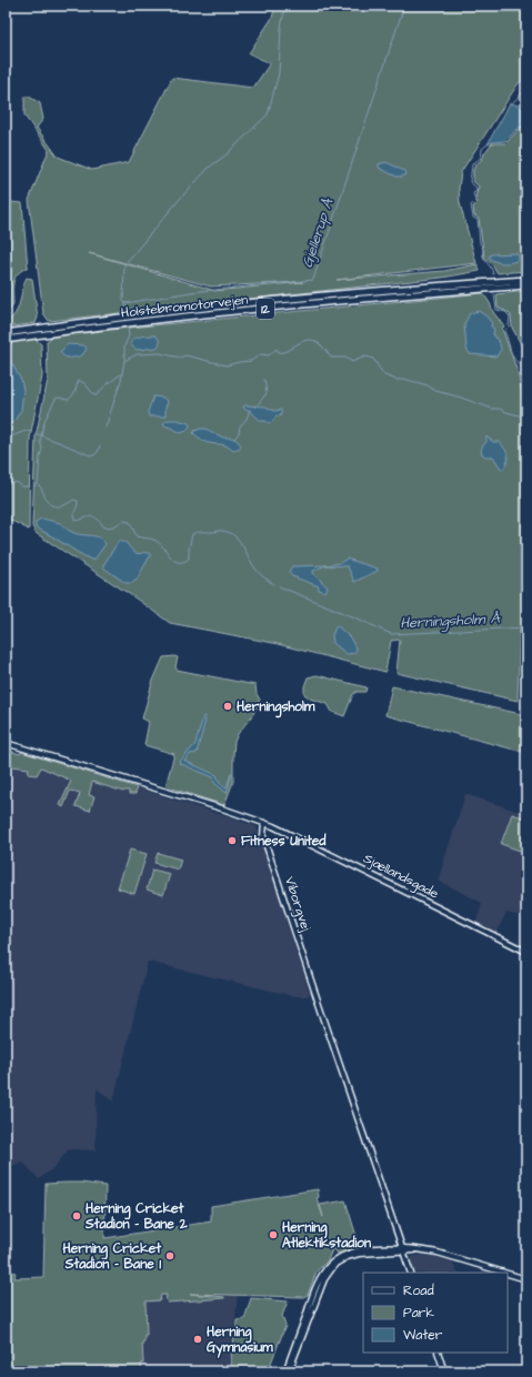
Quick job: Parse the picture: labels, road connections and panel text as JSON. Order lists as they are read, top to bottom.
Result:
{
  "streets": {
    "highway": ["Holstebromotorvejen", "12"],
    "street": ["Sjællandsgade", "Viborgvej"]
  },
  "crossings": [
    ["Sjællandsgade", "Viborgvej"]
  ],
  "water": ["Gjellerup Å", "Herningsholm Å"],
  "places": [
    "Herningsholm",
    "Fitness United",
    "Herning Cricket Stadion - Bane 2",
    "Herning Atlektikstadion",
    "Herning Cricket Stadion - Bane 1",
    "Herning Gymnasium"
  ],
  "legend": ["Road", "Park", "Water"]
}
